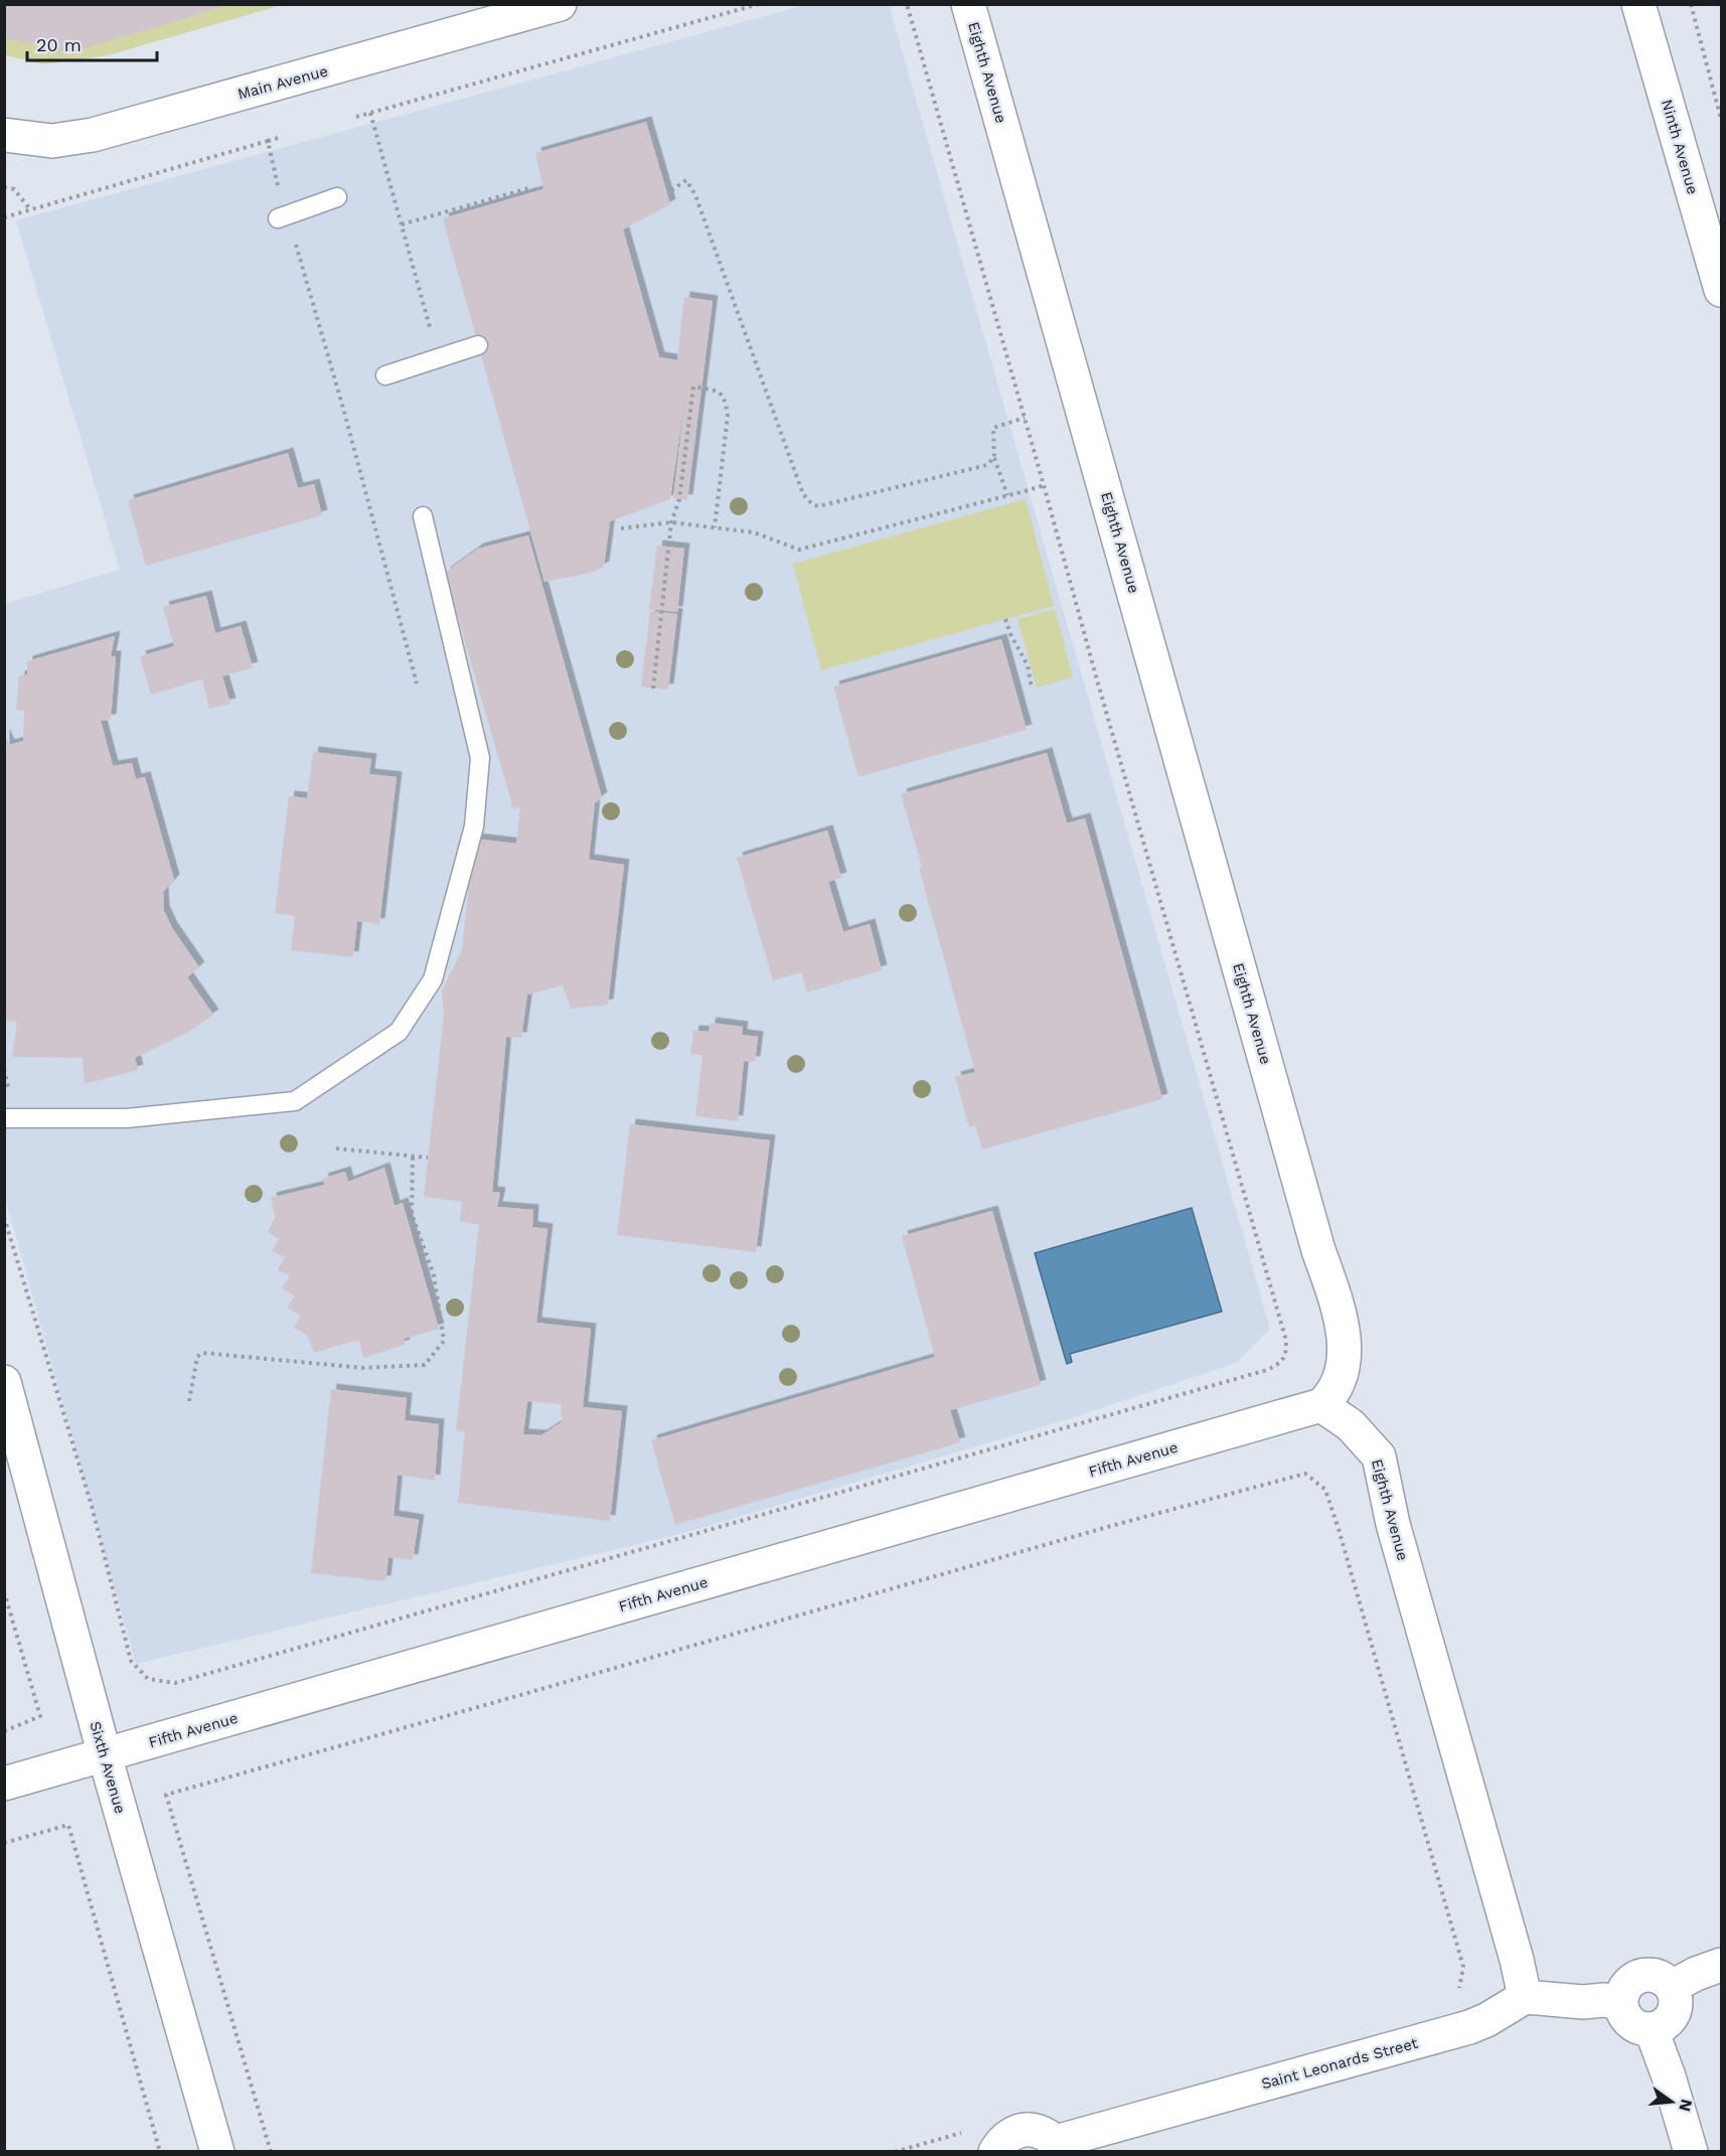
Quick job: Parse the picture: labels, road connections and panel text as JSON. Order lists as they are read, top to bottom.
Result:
{
  "streets": {
    "street": [
      "Eighth Avenue",
      "Main Avenue",
      "Ninth Avenue",
      "Fifth Avenue",
      "Sixth Avenue",
      "Saint Leonards Street"
    ]
  },
  "crossings": [
    ["Eighth Avenue", "Fifth Avenue"],
    ["Eighth Avenue", "Saint Leonards Street"],
    ["Fifth Avenue", "Sixth Avenue"]
  ],
  "scale_bar": "20 m",
  "north": "right"
}
